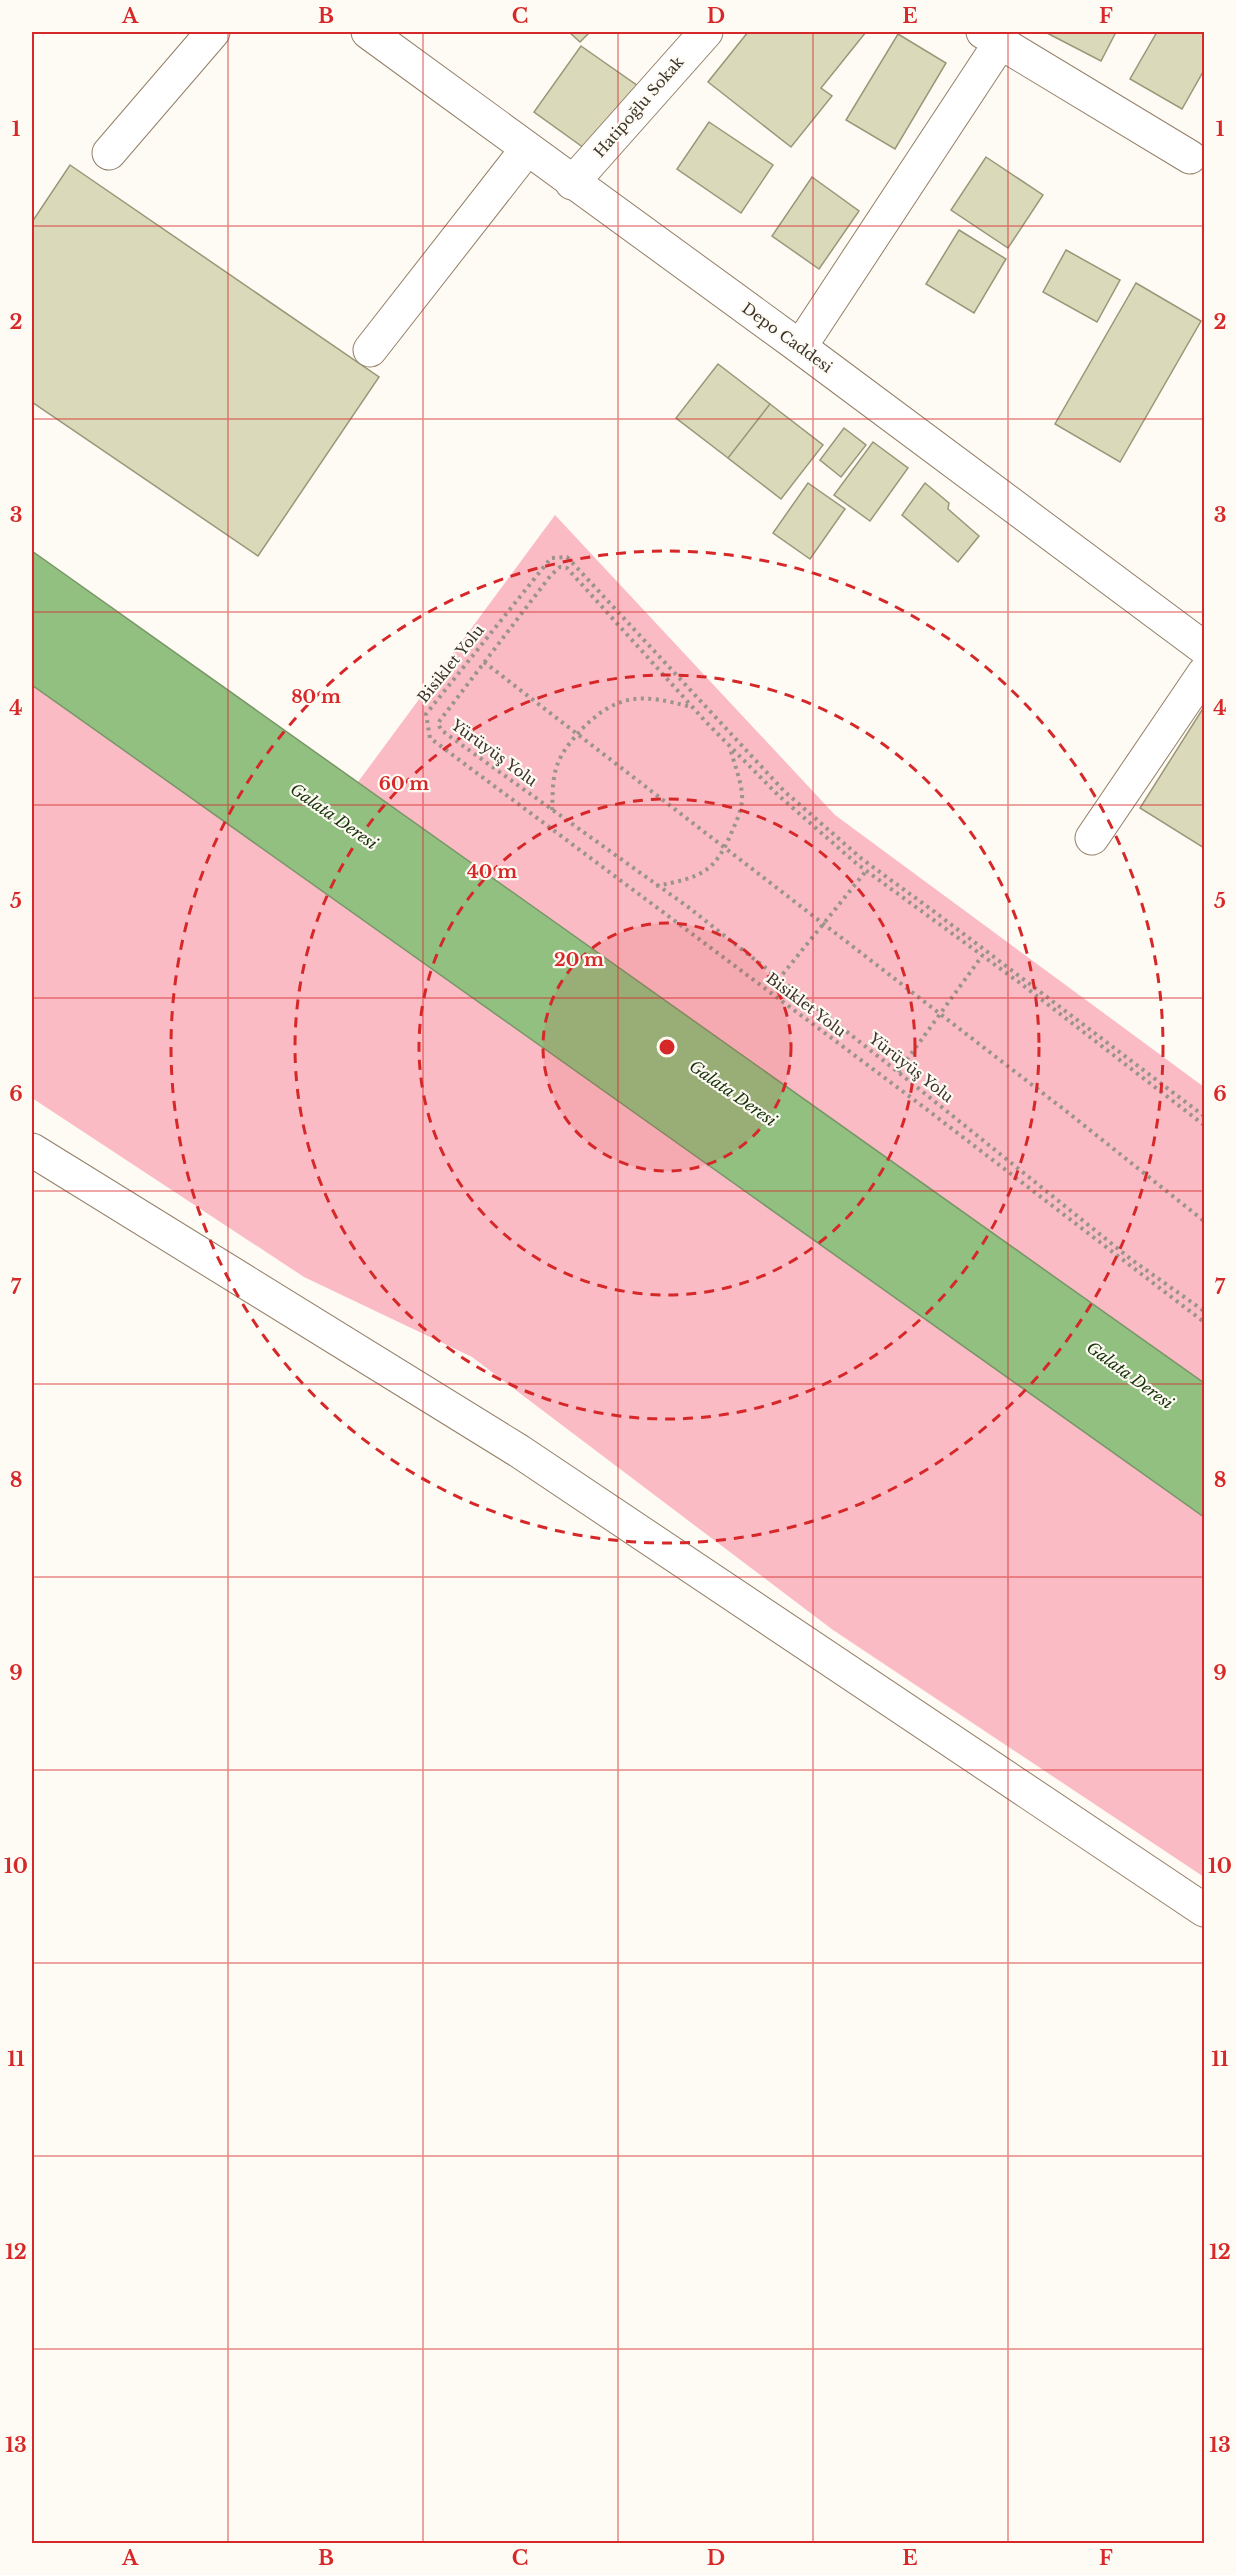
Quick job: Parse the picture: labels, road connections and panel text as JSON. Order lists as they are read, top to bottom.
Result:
{
  "streets": {
    "street": ["Hatipoğlu Sokak", "Depo Caddesi"],
    "path": ["Bisiklet Yolu", "Yürüyüş Yolu"]
  },
  "crossings": [
    ["Hatipoğlu Sokak", "Depo Caddesi"]
  ],
  "water": ["Galata Deresi"],
  "grid": {
    "columns": [
      "A",
      "B",
      "C",
      "D",
      "E",
      "F"
    ],
    "rows": [
      "1",
      "2",
      "3",
      "4",
      "5",
      "6",
      "7",
      "8",
      "9",
      "10",
      "11",
      "12",
      "13"
    ]
  },
  "rings": [
    "80 m",
    "60 m",
    "40 m",
    "20 m"
  ]
}
